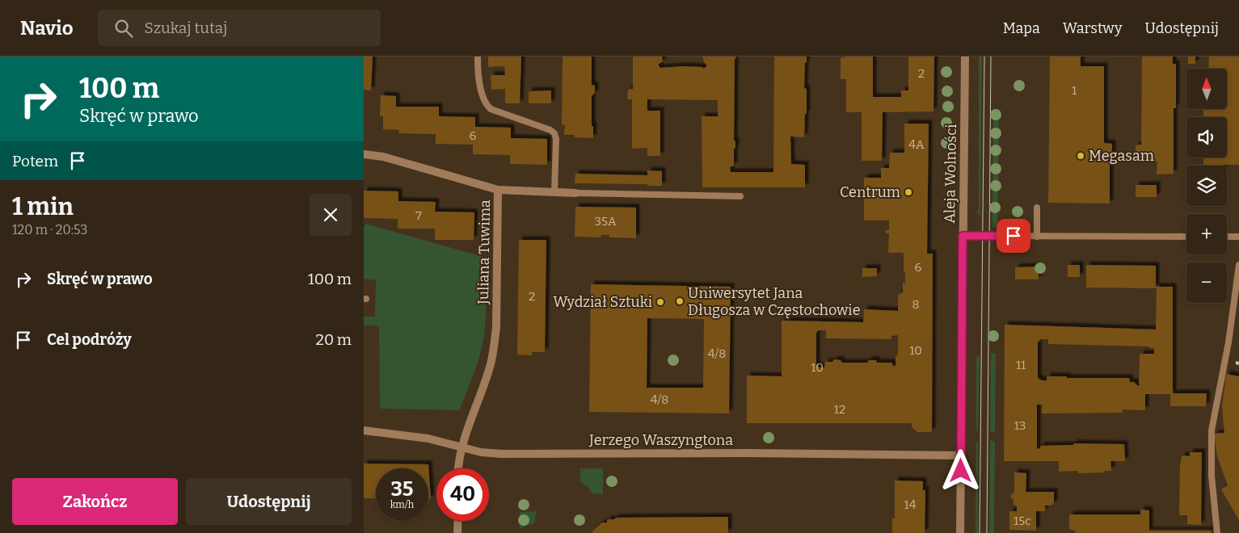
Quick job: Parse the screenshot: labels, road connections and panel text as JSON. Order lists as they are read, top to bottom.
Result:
{
  "streets": {
    "street": ["Aleja Wolności", "Juliana Tuwima", "Jerzego Waszyngtona"]
  },
  "crossings": [
    ["Aleja Wolności", "Jerzego Waszyngtona"],
    ["Juliana Tuwima", "Jerzego Waszyngtona"]
  ],
  "places": [
    "Megasam",
    "Centrum",
    "Uniwersytet Jana Długosza w Częstochowie",
    "Wydział Sztuki"
  ],
  "house_numbers": [
    "2",
    "1",
    "6",
    "4A",
    "7",
    "35A",
    "6",
    "2",
    "8",
    "10",
    "4/8",
    "11",
    "10",
    "4/8",
    "12",
    "13",
    "14",
    "15c"
  ],
  "north": "top",
  "page": {
    "header": "Navio",
    "search": "Szukaj tutaj",
    "nav": ["Mapa", "Warstwy", "Udostępnij"],
    "turn": ["100 m", "Skręć w prawo"],
    "map_buttons": ["+", "−"],
    "then": "Potem",
    "heading": ["1 min", "120 m · 20:53"],
    "list": [
      {
        "name": "Skręć w prawo",
        "value": "100 m"
      },
      {
        "name": "Cel podróży",
        "value": "20 m"
      }
    ],
    "speed": "35 km/h",
    "limit": "40",
    "buttons": ["Zakończ", "Udostępnij"]
  }
}
